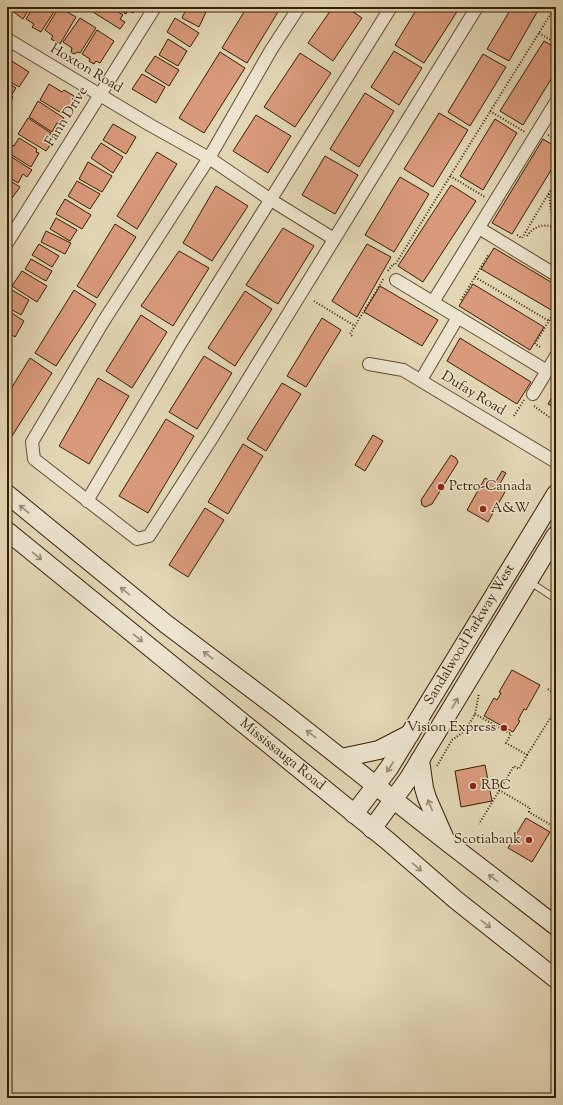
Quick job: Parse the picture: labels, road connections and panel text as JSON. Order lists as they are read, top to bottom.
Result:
{
  "streets": {
    "main road": ["Sandalwood Parkway West", "Mississauga Road"],
    "street": ["Hoxton Road", "Fann Drive", "Dufay Road"]
  },
  "crossings": [
    ["Hoxton Road", "Fann Drive"],
    ["Sandalwood Parkway West", "Mississauga Road"]
  ],
  "places": [
    "Petro-Canada",
    "A&W",
    "Vision Express",
    "RBC",
    "Scotiabank"
  ]
}
